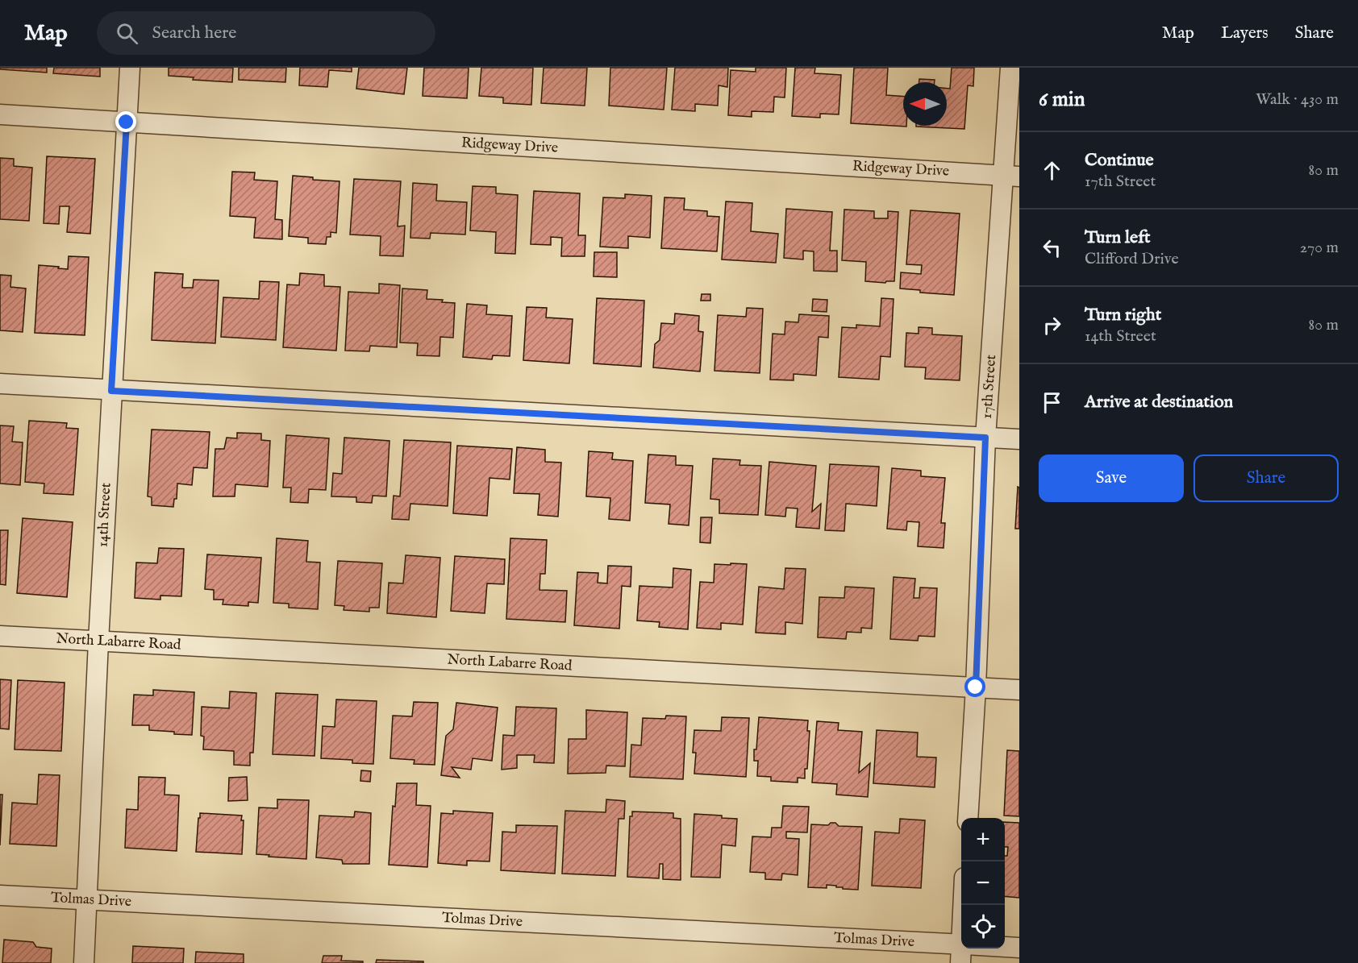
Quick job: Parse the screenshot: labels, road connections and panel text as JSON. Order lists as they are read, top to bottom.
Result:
{
  "streets": {
    "street": [
      "Ridgeway Drive",
      "17th Street",
      "14th Street",
      "North Labarre Road",
      "Tolmas Drive"
    ]
  },
  "crossings": [
    ["Ridgeway Drive", "17th Street"],
    ["Ridgeway Drive", "14th Street"],
    ["17th Street", "North Labarre Road"],
    ["14th Street", "North Labarre Road"],
    ["14th Street", "Tolmas Drive"]
  ],
  "north": "left",
  "page": {
    "header": "Map",
    "search": "Search here",
    "nav": ["Map", "Layers", "Share"],
    "heading": ["6 min", "Walk · 430 m"],
    "list": [
      ["Continue", "17th Street", "80 m"],
      ["Turn left", "Clifford Drive", "270 m"],
      ["Turn right", "14th Street", "80 m"],
      "Arrive at destination"
    ],
    "buttons": ["Save", "Share"],
    "map_buttons": ["+", "−"]
  }
}
